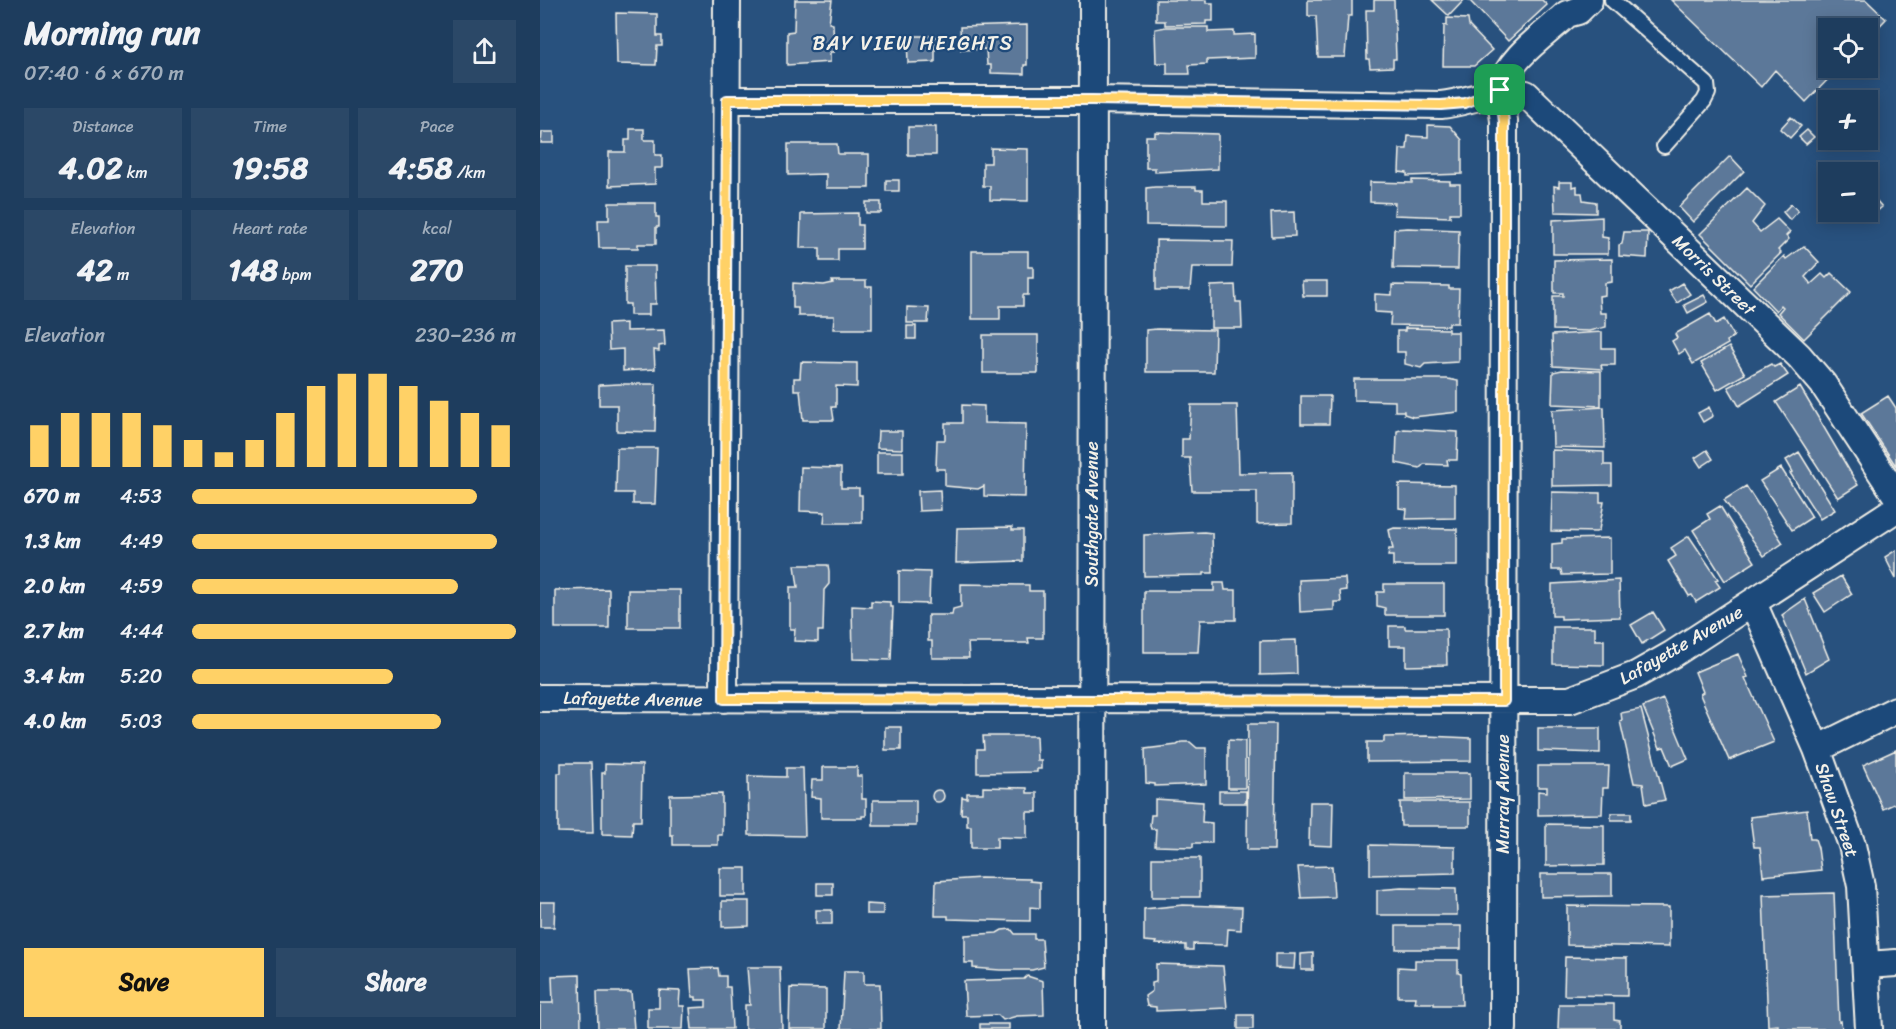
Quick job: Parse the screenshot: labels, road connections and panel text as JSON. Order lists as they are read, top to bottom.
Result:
{
  "streets": {
    "street": [
      "Morris Street",
      "Southgate Avenue",
      "Lafayette Avenue",
      "Murray Avenue",
      "Shaw Street"
    ]
  },
  "crossings": [
    ["Morris Street", "Murray Avenue"],
    ["Southgate Avenue", "Lafayette Avenue"],
    ["Lafayette Avenue", "Murray Avenue"],
    ["Lafayette Avenue", "Shaw Street"]
  ],
  "districts": ["BAY VIEW HEIGHTS"],
  "page": {
    "heading": ["Morning run", "07:40 · 6 × 670 m"],
    "map_buttons": ["+", "−"],
    "stats": [
      ["Distance", "4.02 km"],
      ["Time", "19:58"],
      ["Pace", "4:58 /km"],
      ["Elevation", "42 m"],
      ["Heart rate", "148 bpm"],
      ["kcal", "270"]
    ],
    "chart": ["Elevation", "230–236 m"],
    "list": [
      {
        "name": "670 m",
        "note": "4:53"
      },
      {
        "name": "1.3 km",
        "note": "4:49"
      },
      {
        "name": "2.0 km",
        "note": "4:59"
      },
      {
        "name": "2.7 km",
        "note": "4:44"
      },
      {
        "name": "3.4 km",
        "note": "5:20"
      },
      {
        "name": "4.0 km",
        "note": "5:03"
      }
    ],
    "buttons": ["Save", "Share"]
  }
}
